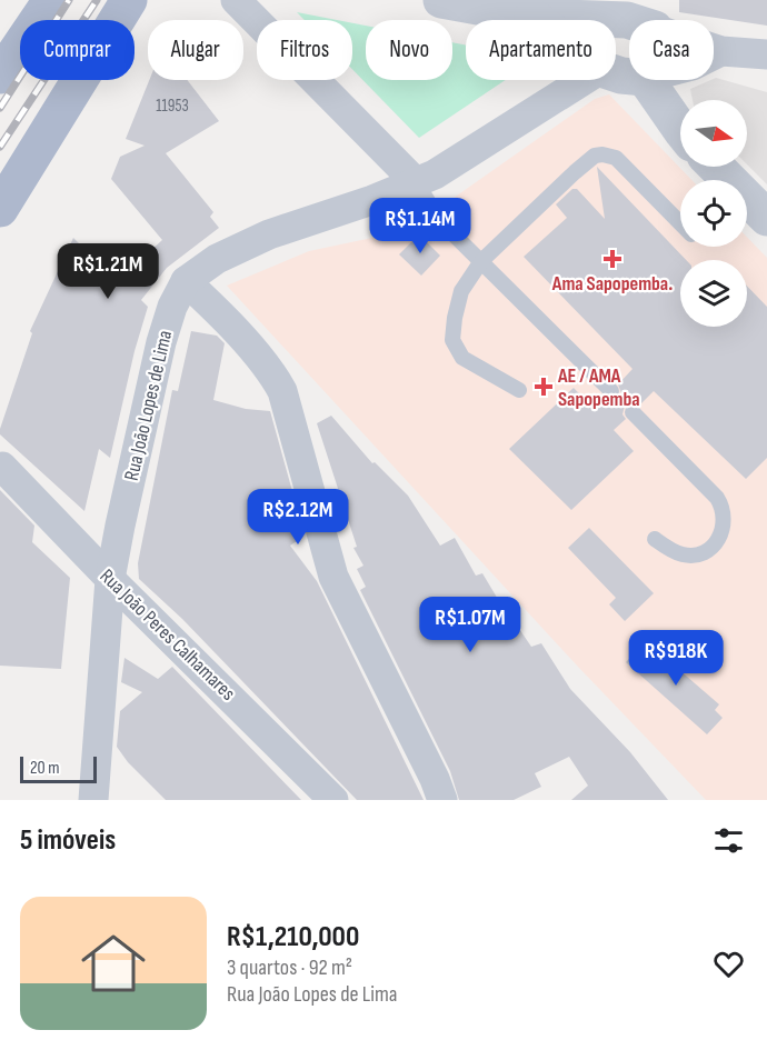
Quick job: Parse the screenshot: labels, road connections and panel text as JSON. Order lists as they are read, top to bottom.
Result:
{
  "streets": {
    "street": ["Rua João Lopes de Lima", "Rua João Peres Calhamares"]
  },
  "crossings": [
    ["Rua João Lopes de Lima", "Rua João Peres Calhamares"]
  ],
  "places": {
    "health": ["Ama Sapopemba.", "AE / AMA Sapopemba"]
  },
  "house_numbers": ["11953"],
  "scale_bar": "20 m",
  "north": "right",
  "page": {
    "chip": [
      "Comprar",
      "Alugar",
      "Filtros",
      "Novo",
      "Apartamento",
      "Casa"
    ],
    "price": [
      "R$1.14M",
      "R$1.21M",
      "R$2.12M",
      "R$1.07M",
      "R$918K"
    ],
    "scale": "20 m",
    "heading": "5 imóveis",
    "list": [
      {
        "name": "R$1,210,000",
        "note": "3 quartos · 92 m² · Rua João Lopes de Lima"
      }
    ]
  }
}
